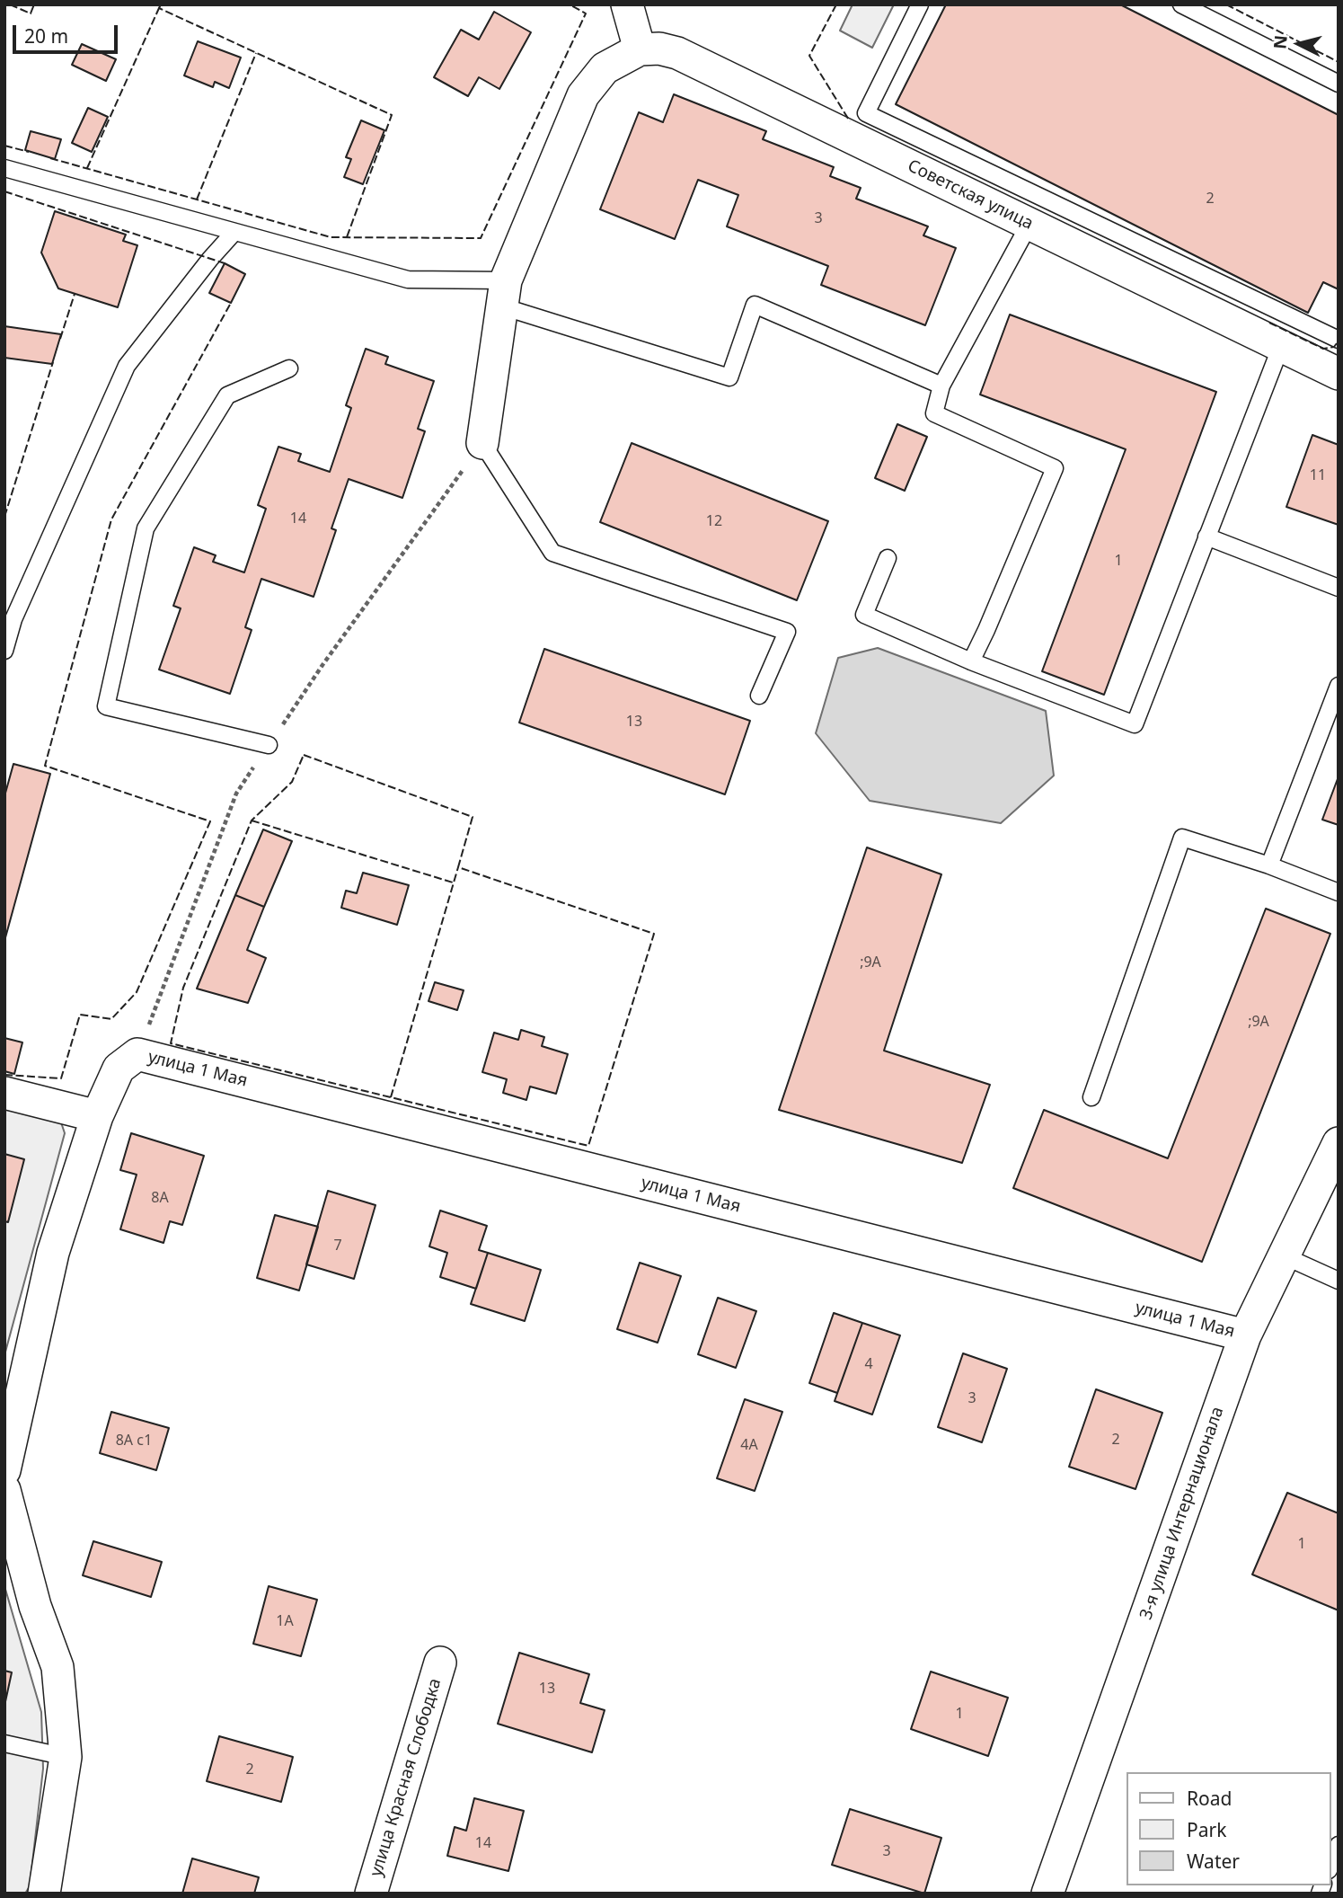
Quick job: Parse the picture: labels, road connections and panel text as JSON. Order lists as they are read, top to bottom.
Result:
{
  "streets": {
    "street": [
      "Советская улица",
      "улица 1 Мая",
      "3-я улица Интернационала",
      "улица Красная Слободка"
    ]
  },
  "crossings": [
    ["улица 1 Мая", "3-я улица Интернационала"]
  ],
  "house_numbers": [
    "2",
    "3",
    "11",
    "14",
    "12",
    "1",
    "13",
    ";9А",
    ";9А",
    "8А",
    "7",
    "4",
    "3",
    "2",
    "8А с1",
    "4А",
    "1",
    "1А",
    "13",
    "1",
    "2",
    "14",
    "3"
  ],
  "legend": ["Road", "Park", "Water"],
  "scale_bar": "20 m",
  "north": "left"
}
